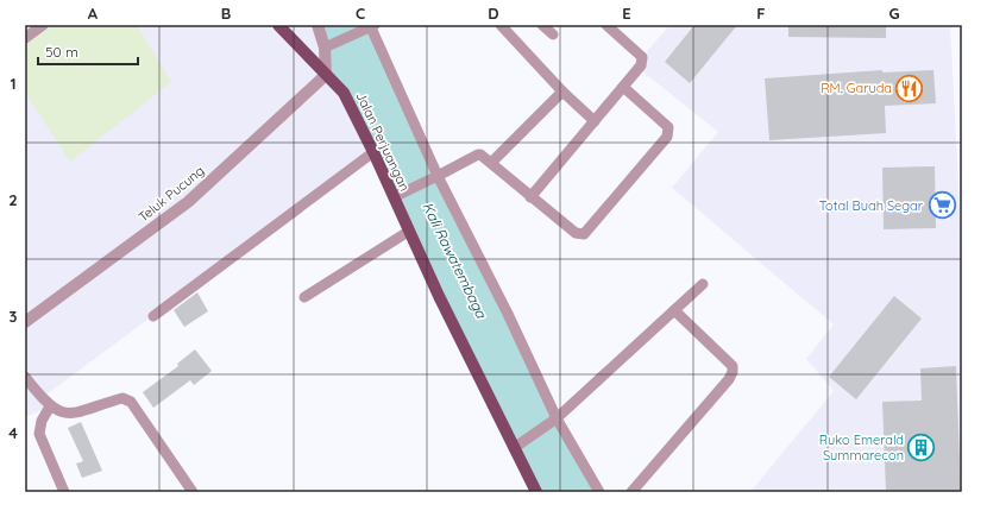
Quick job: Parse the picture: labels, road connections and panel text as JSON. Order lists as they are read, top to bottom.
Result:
{
  "streets": {
    "main road": ["Jalan Perjuangan"],
    "street": ["Teluk Pucung"]
  },
  "crossings": [
    ["Jalan Perjuangan", "Teluk Pucung"]
  ],
  "water": ["Kali Rawatembaga"],
  "places": {
    "restaurant": ["RM. Garuda"],
    "supermarket": ["Total Buah Segar"],
    "building": ["Ruko Emerald Summarecon"]
  },
  "scale_bar": "50 m",
  "grid": {
    "columns": [
      "A",
      "B",
      "C",
      "D",
      "E",
      "F",
      "G"
    ],
    "rows": [
      "1",
      "2",
      "3",
      "4"
    ]
  }
}
